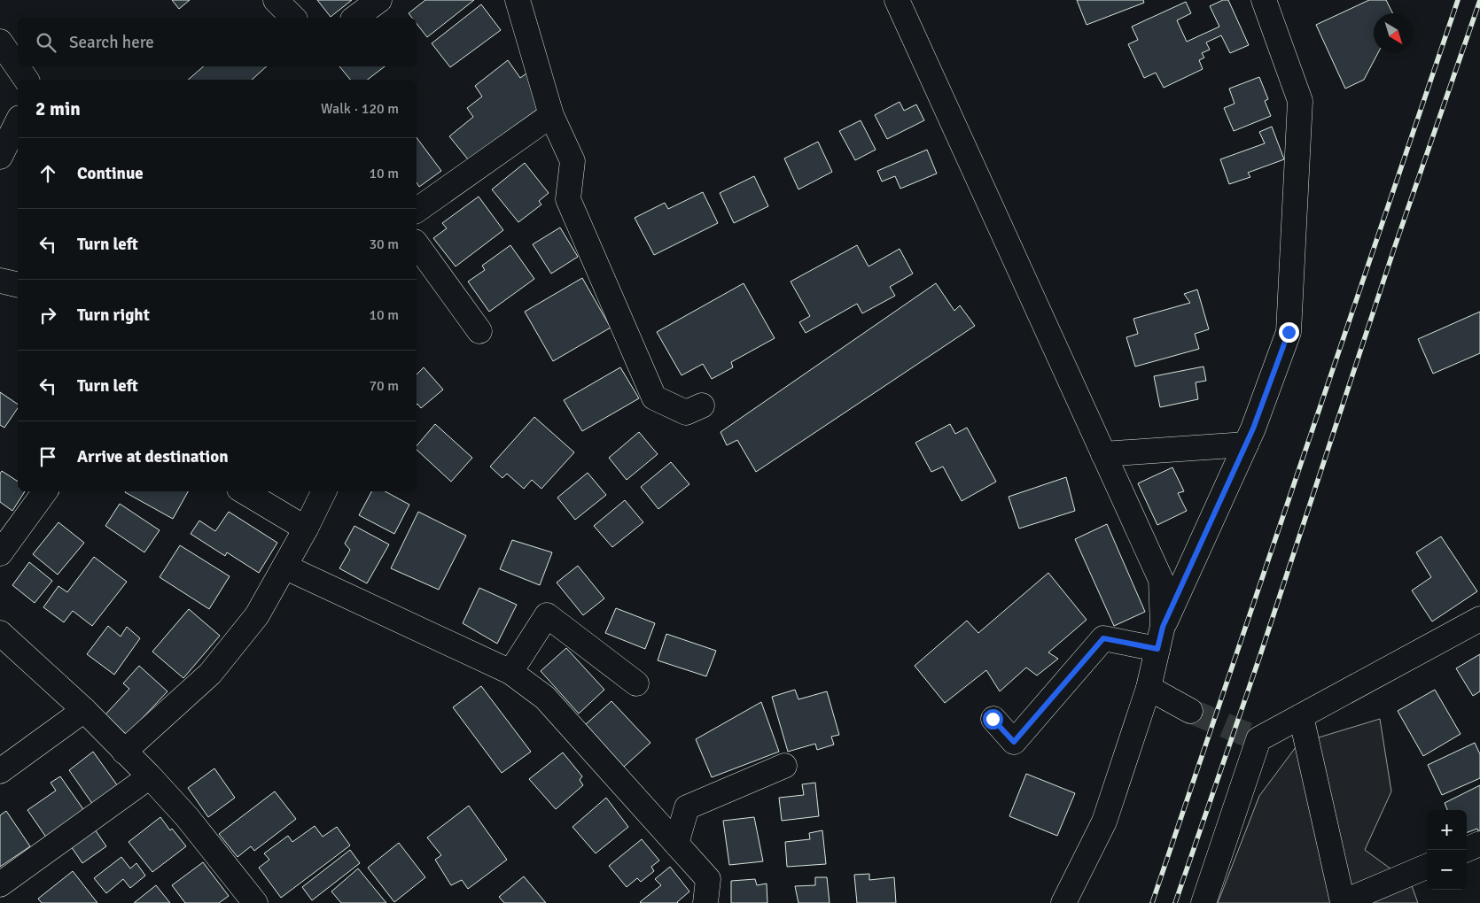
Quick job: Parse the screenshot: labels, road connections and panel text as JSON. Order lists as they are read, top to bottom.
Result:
{
  "north": "bottom right",
  "page": {
    "search": "Search here",
    "heading": ["2 min", "Walk · 120 m"],
    "list": [
      ["Continue", "10 m"],
      ["Turn left", "30 m"],
      ["Turn right", "10 m"],
      ["Turn left", "70 m"],
      "Arrive at destination"
    ],
    "map_buttons": ["+", "−"]
  }
}
